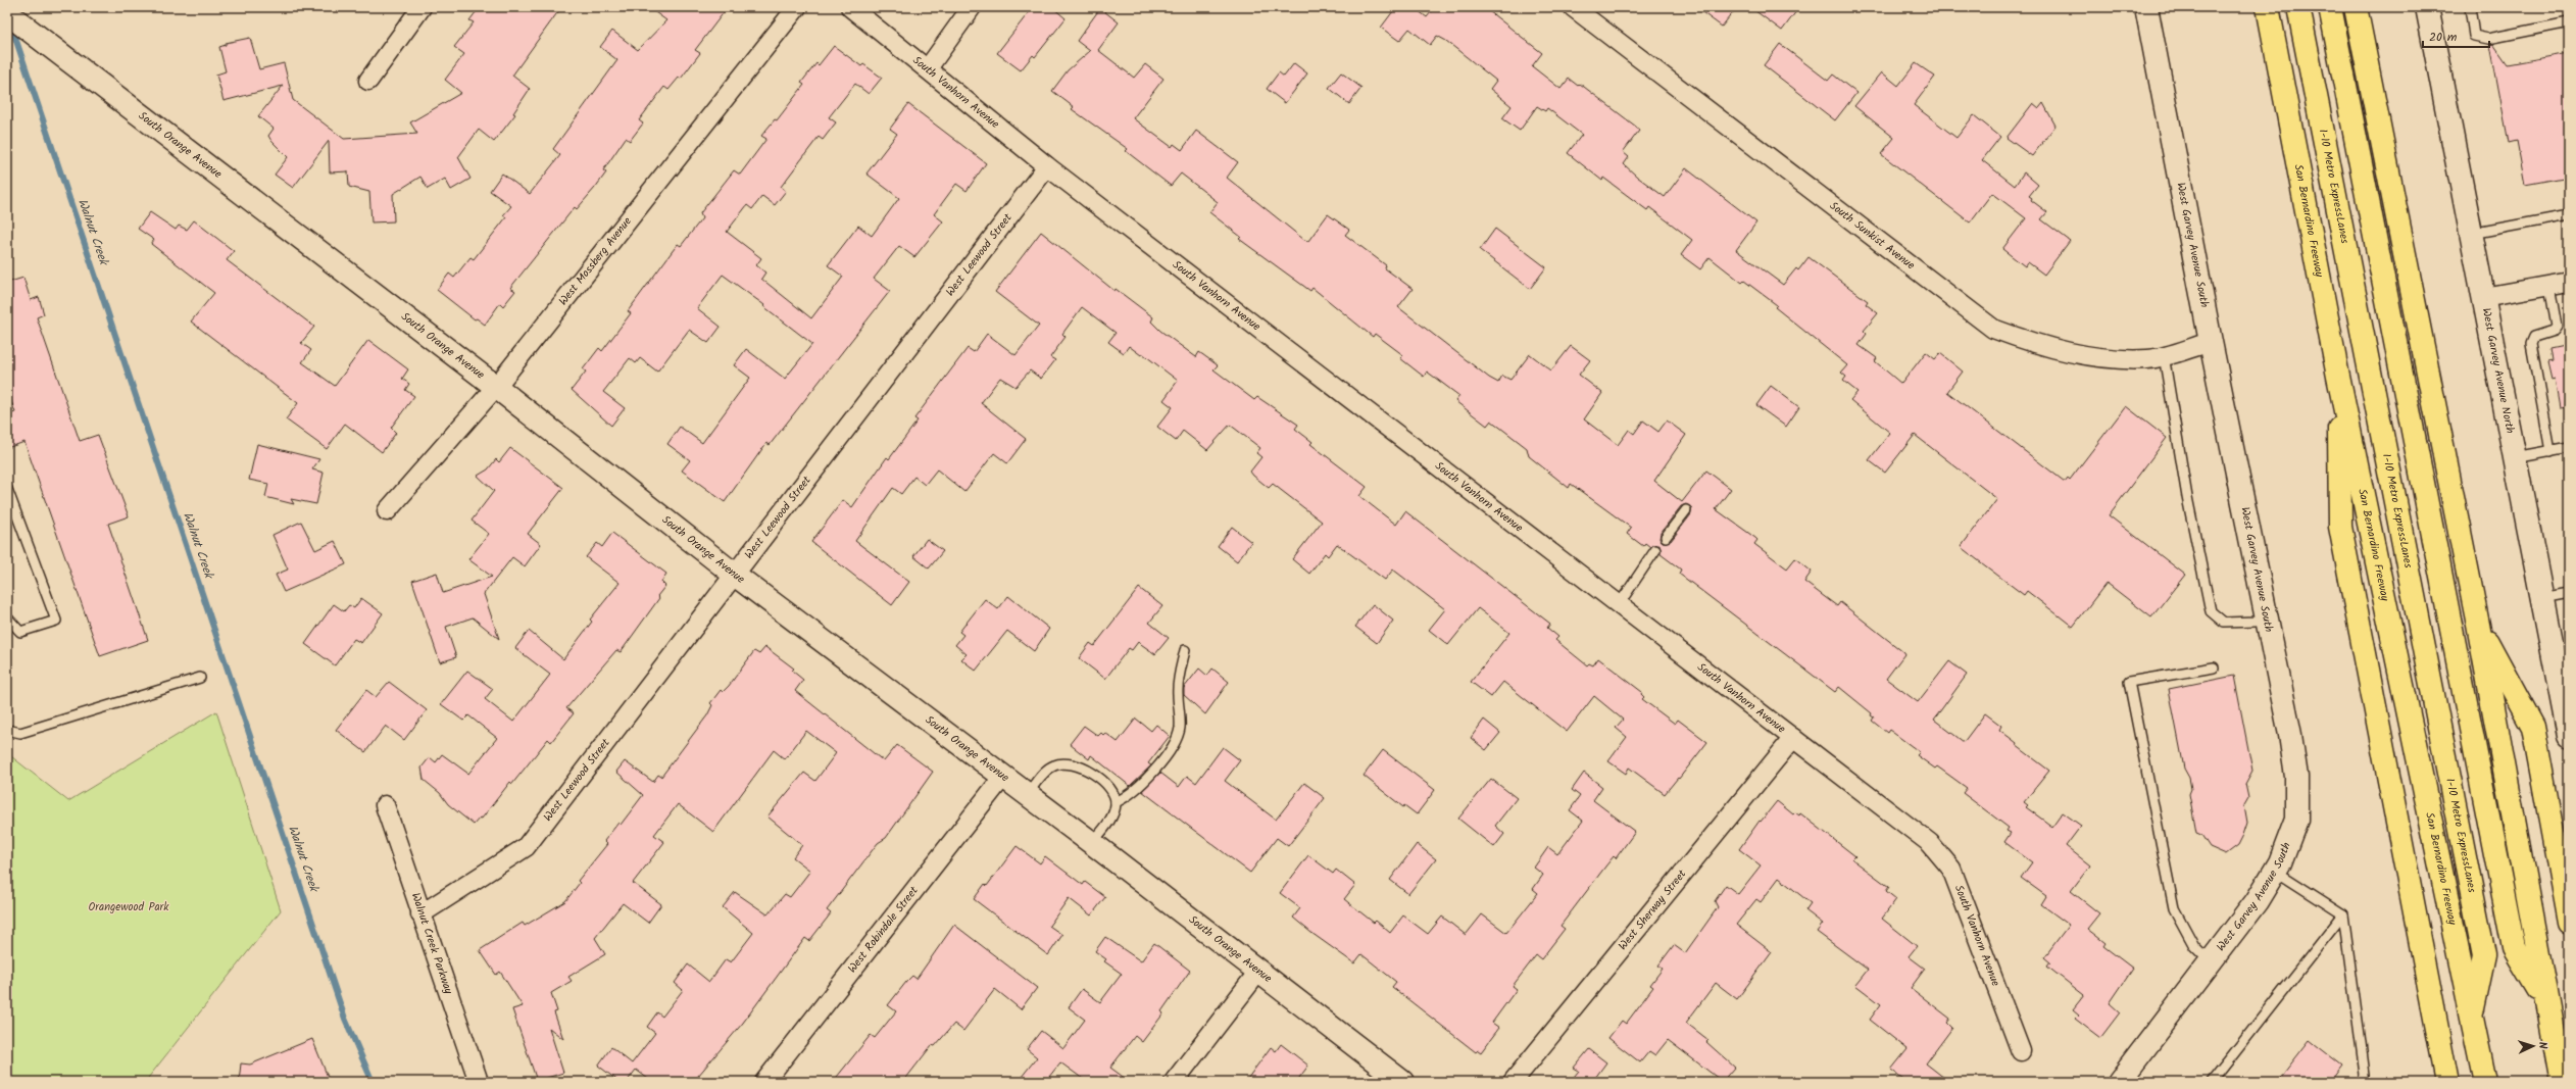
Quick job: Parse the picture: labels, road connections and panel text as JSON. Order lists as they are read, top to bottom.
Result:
{
  "streets": {
    "highway": ["I-10 Metro ExpressLanes", "San Bernardino Freeway"],
    "street": [
      "South Vanhorn Avenue",
      "South Orange Avenue",
      "South Sunkist Avenue",
      "West Garvey Avenue South",
      "West Leewood Street",
      "West Mossberg Avenue",
      "West Garvey Avenue North",
      "West Sherway Street",
      "West Robindale Street",
      "Walnut Creek Parkway"
    ]
  },
  "crossings": [
    ["South Vanhorn Avenue", "West Leewood Street"],
    ["South Vanhorn Avenue", "West Sherway Street"],
    ["South Orange Avenue", "West Leewood Street"],
    ["South Orange Avenue", "West Mossberg Avenue"],
    ["South Orange Avenue", "West Robindale Street"],
    ["I-10 Metro ExpressLanes", "San Bernardino Freeway"],
    ["South Sunkist Avenue", "West Garvey Avenue South"],
    ["West Leewood Street", "Walnut Creek Parkway"]
  ],
  "water": ["Walnut Creek"],
  "parks": ["Orangewood Park"],
  "scale_bar": "20 m",
  "north": "right"
}
